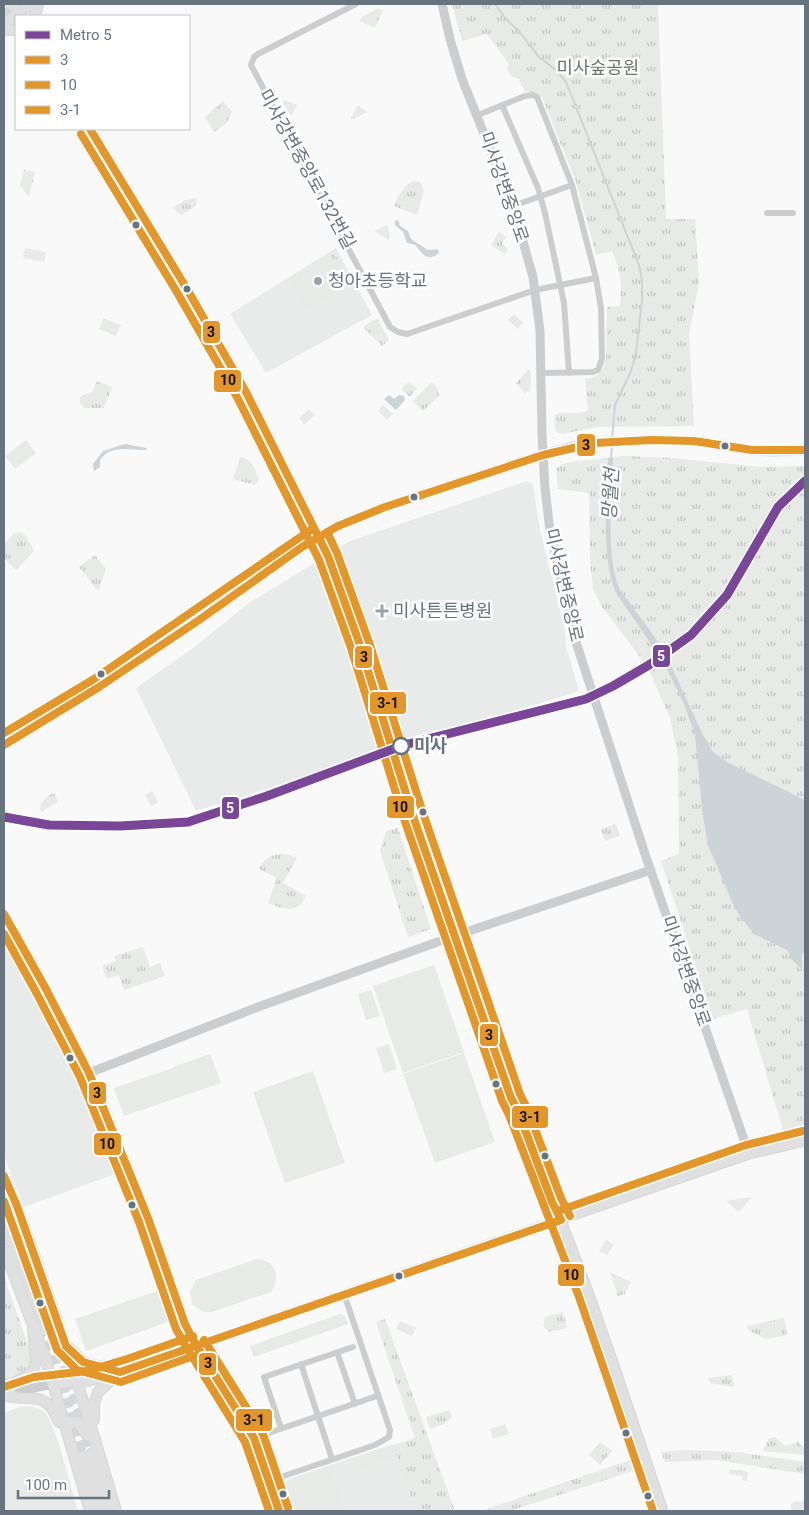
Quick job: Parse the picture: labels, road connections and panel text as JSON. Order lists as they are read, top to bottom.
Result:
{
  "streets": {
    "street": ["미사강변중앙로132번길", "미사강변중앙로"]
  },
  "crossings": [
    ["미사강변중앙로132번길", "미사강변중앙로"]
  ],
  "water": ["망월천"],
  "parks": ["미사숲공원"],
  "places": {
    "other": ["청아초등학교", "미사"],
    "health": ["미사튼튼병원"]
  },
  "lines": [
    "transit line 3",
    "transit line 10",
    "metro line 5",
    "transit line 3-1"
  ],
  "legend": [
    "Metro 5",
    "3",
    "10",
    "3-1"
  ],
  "scale_bar": "100 m"
}
